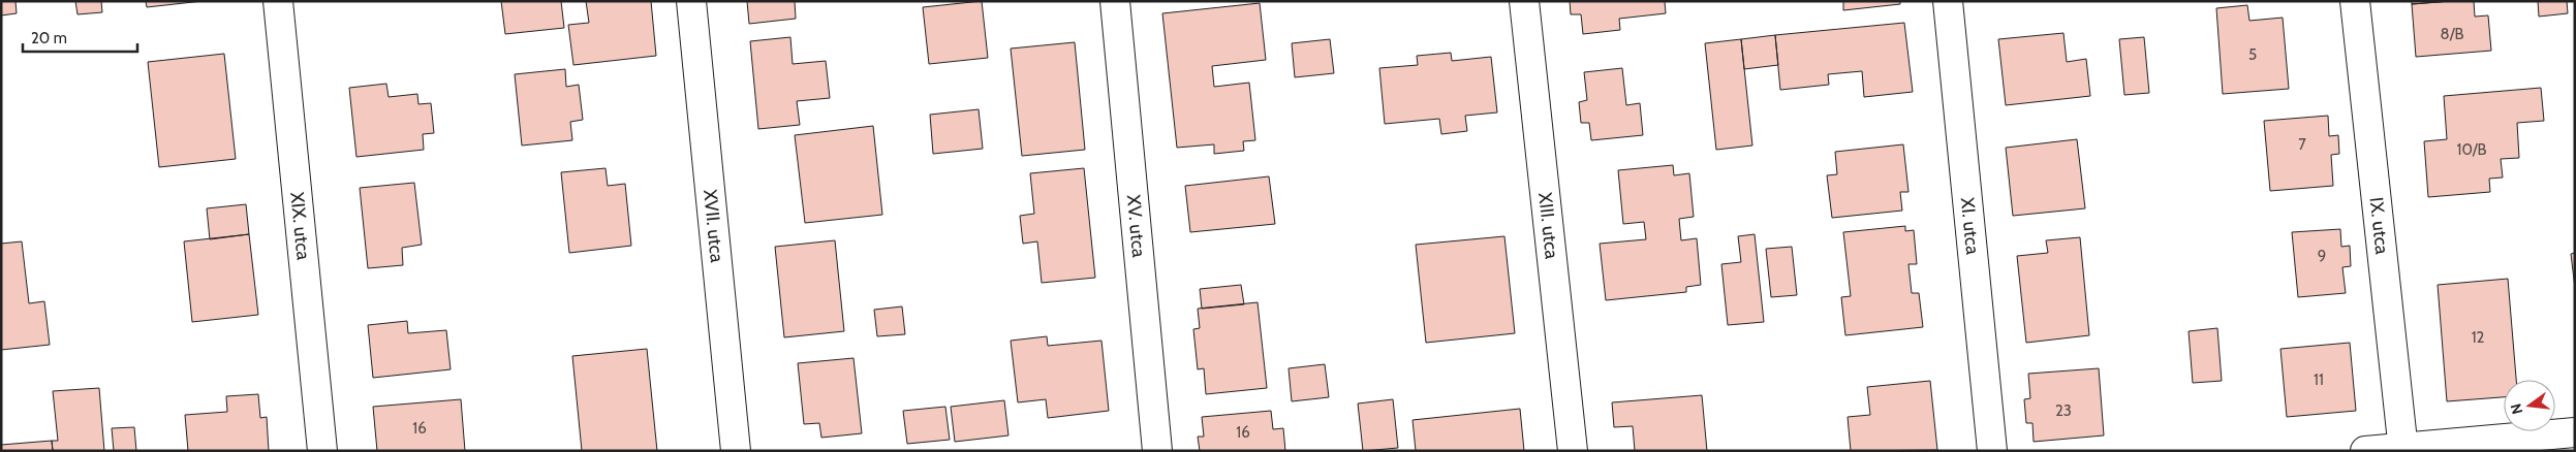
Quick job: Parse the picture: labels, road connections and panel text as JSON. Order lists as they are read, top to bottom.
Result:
{
  "streets": {
    "street": [
      "XIX. utca",
      "XVII. utca",
      "XV. utca",
      "XIII. utca",
      "XI. utca",
      "IX. utca"
    ]
  },
  "house_numbers": [
    "8/B",
    "5",
    "7",
    "10/B",
    "9",
    "12",
    "11",
    "23",
    "16",
    "16"
  ],
  "scale_bar": "20 m",
  "north": "left"
}
